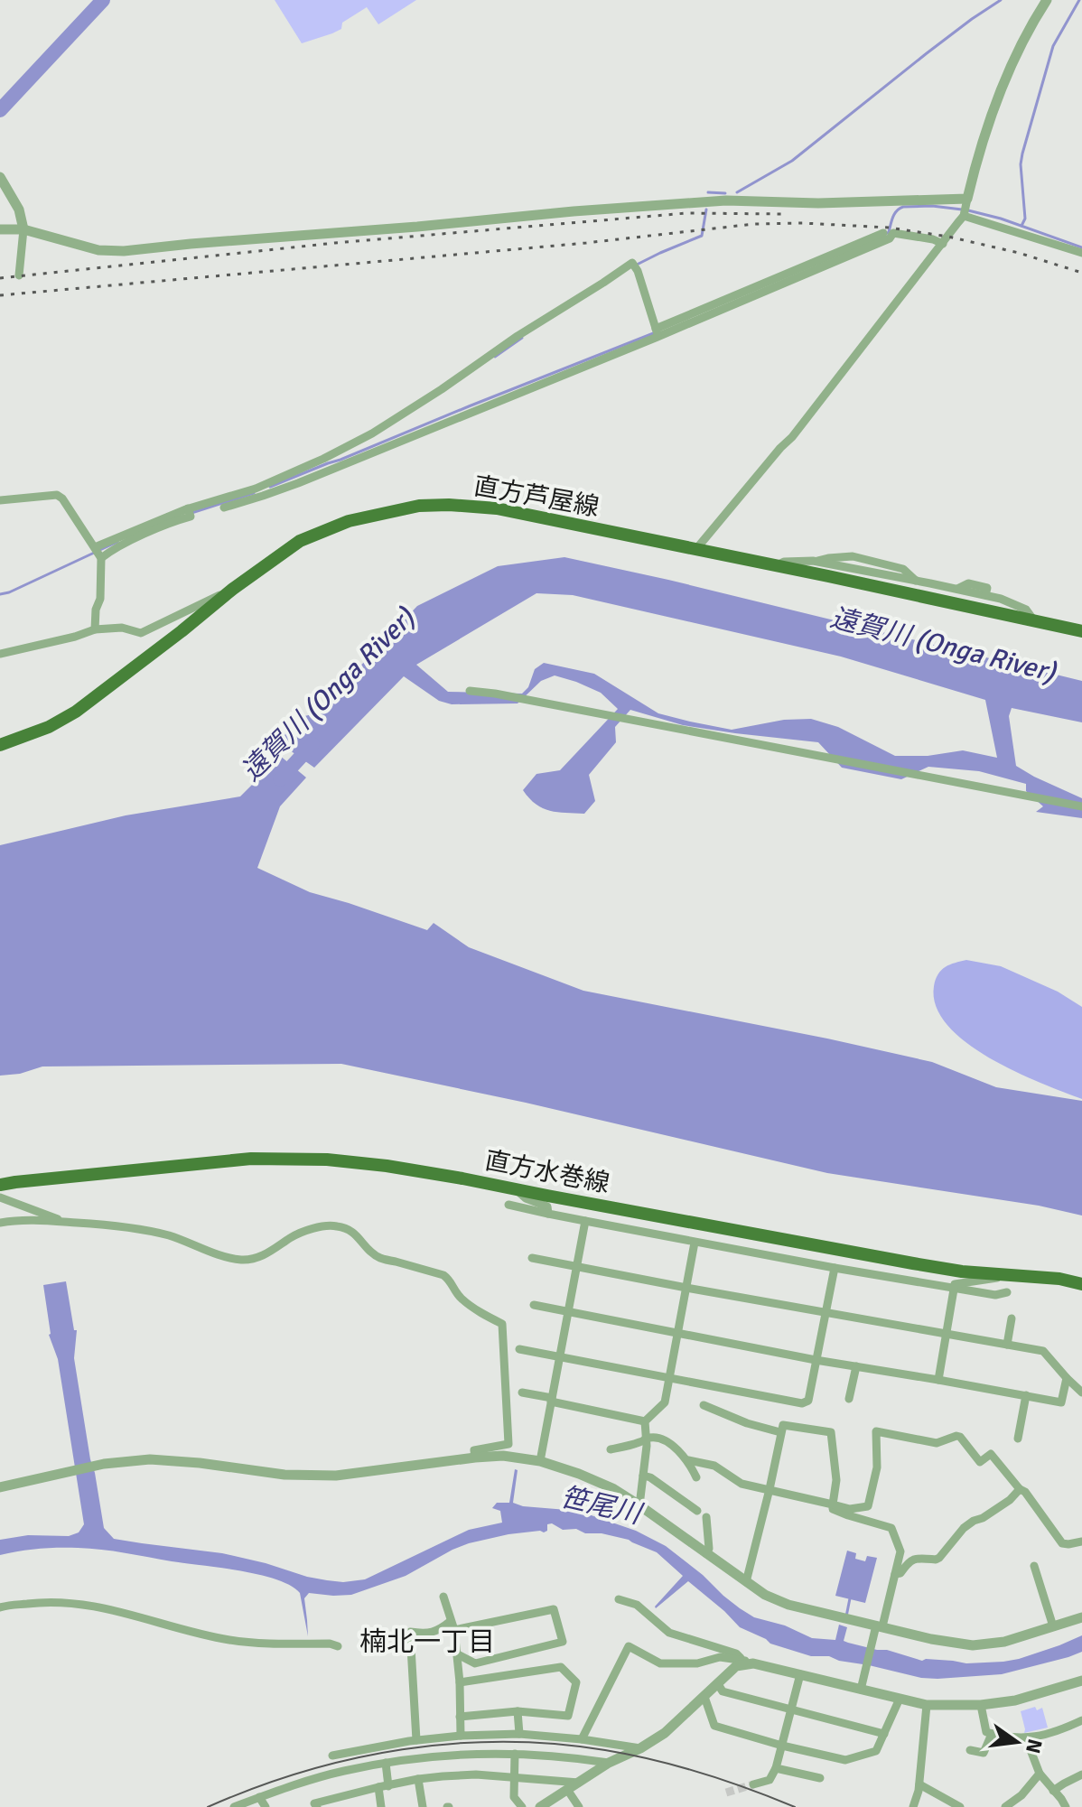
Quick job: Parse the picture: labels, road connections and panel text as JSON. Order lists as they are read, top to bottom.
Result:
{
  "streets": {
    "main road": ["直方芦屋線", "直方水巻線"]
  },
  "districts": ["楠北一丁目"],
  "water": ["遠賀川 (Onga River)", "笹尾川"],
  "north": "right"
}
